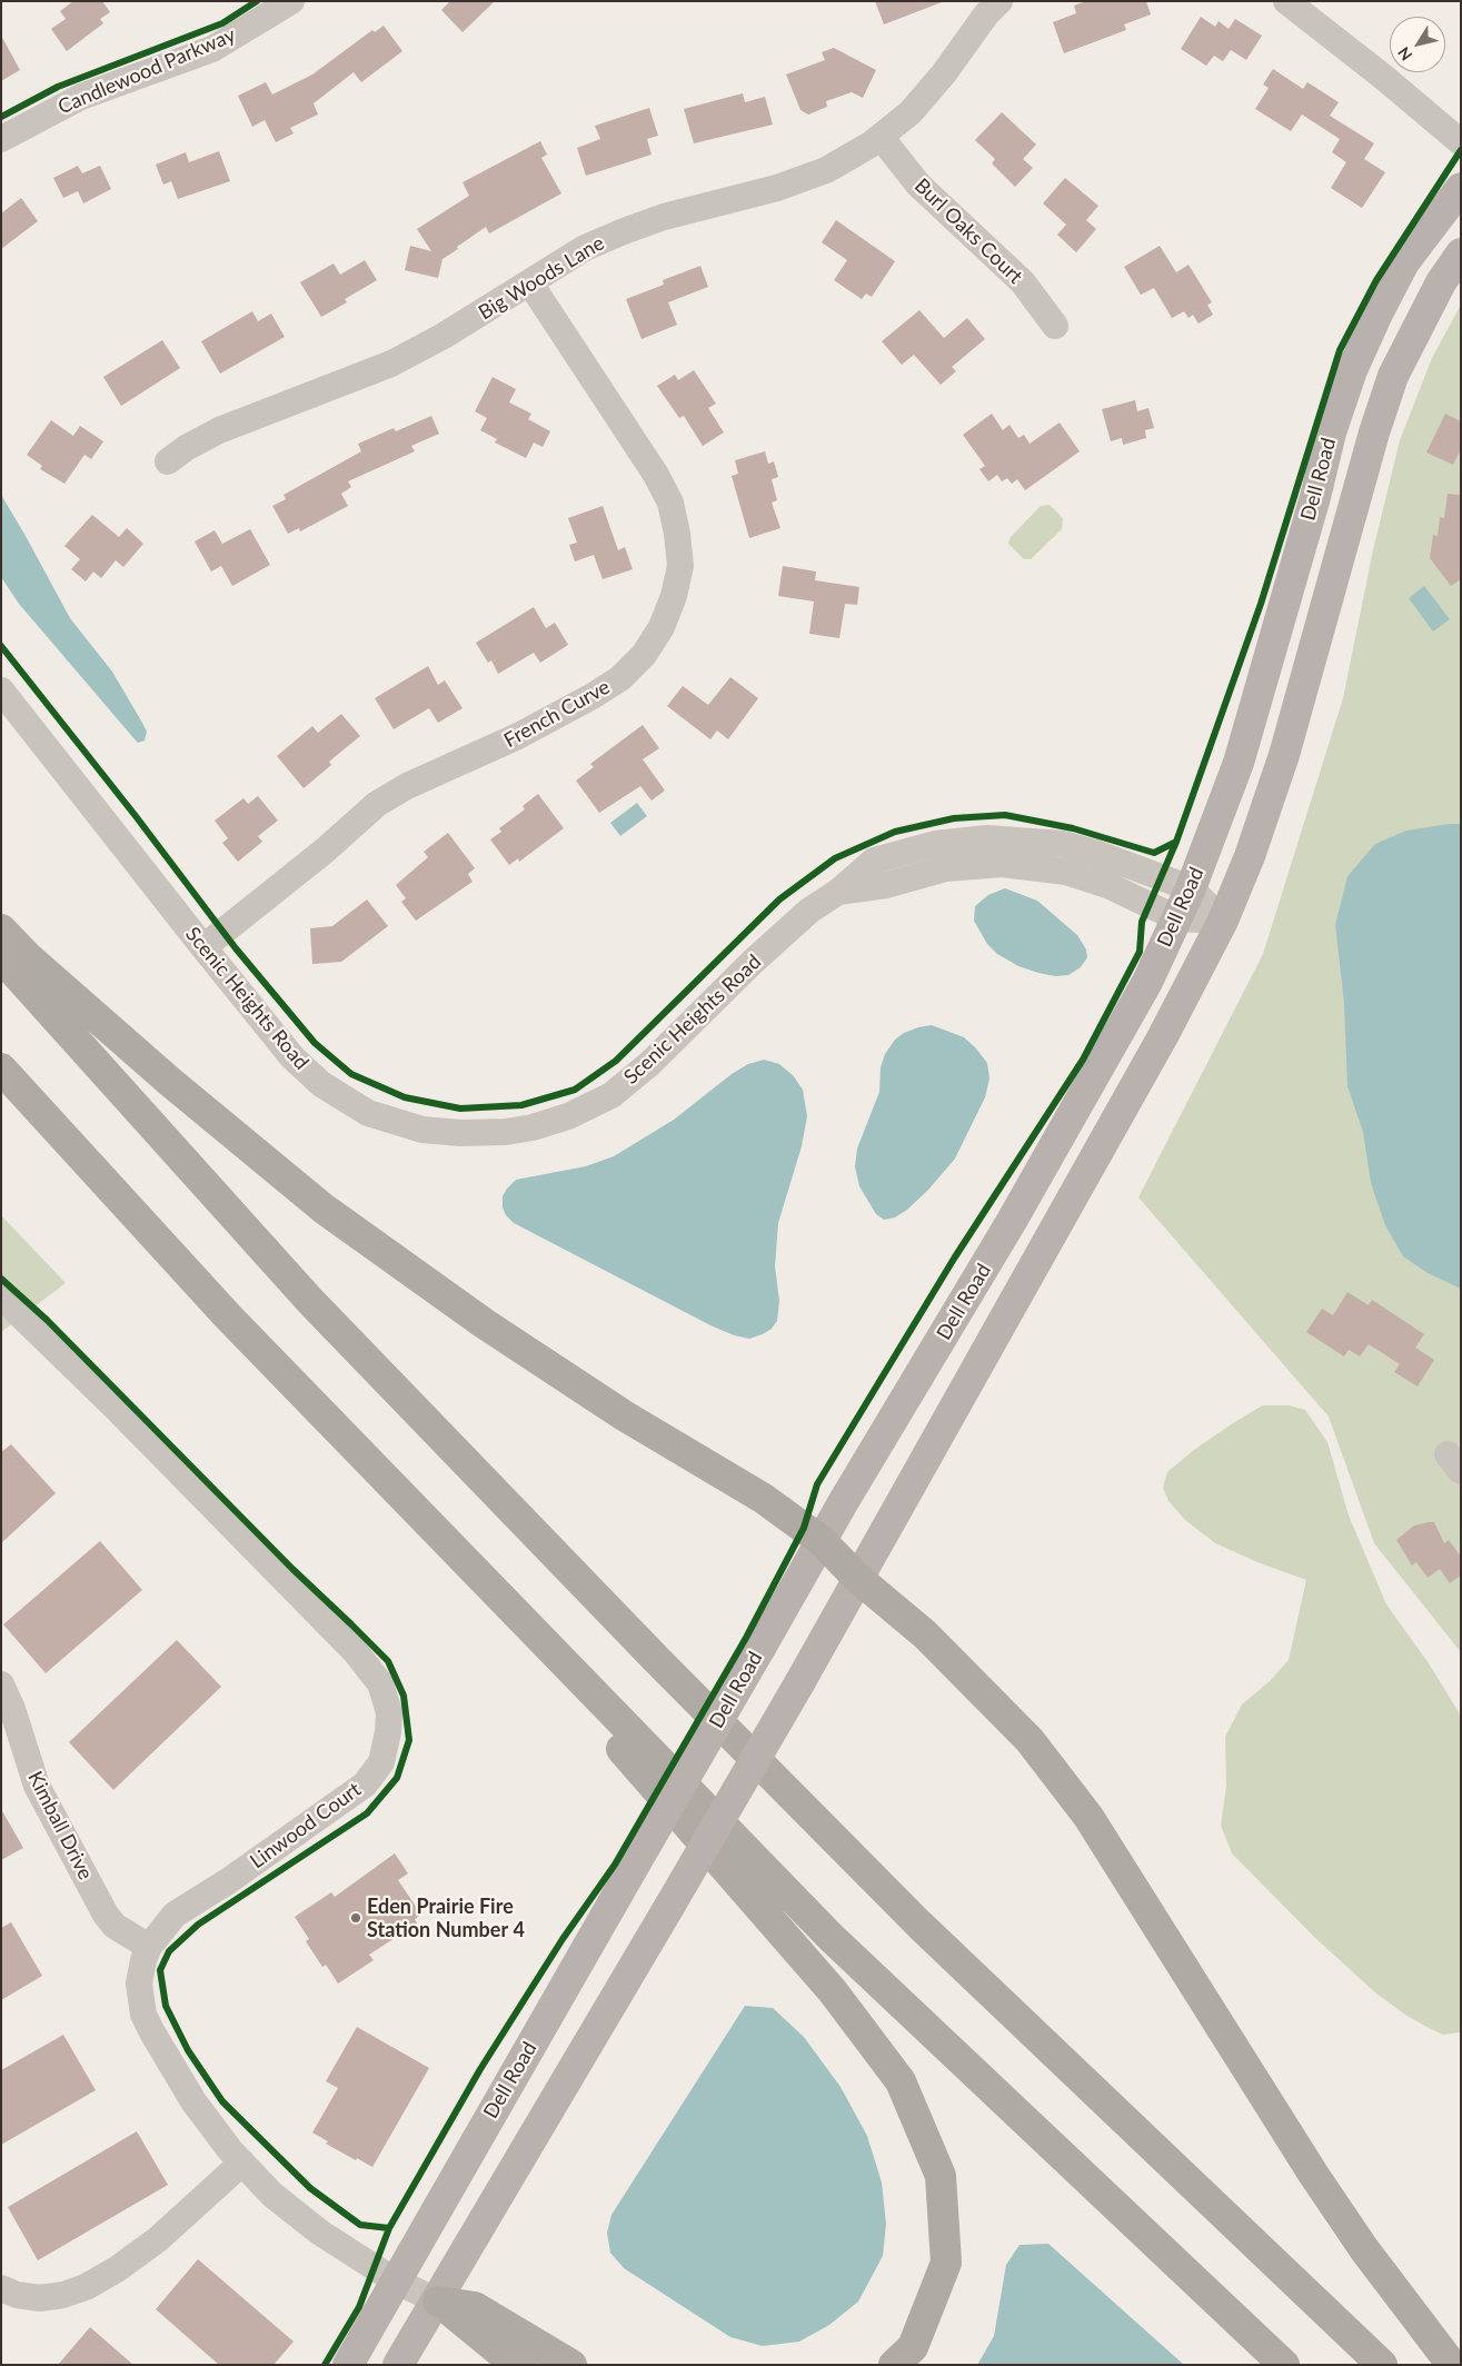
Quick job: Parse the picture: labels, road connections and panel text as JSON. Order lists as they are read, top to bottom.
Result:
{
  "streets": {
    "main road": ["Dell Road"],
    "street": [
      "Candlewood Parkway",
      "Burl Oaks Court",
      "Big Woods Lane",
      "French Curve",
      "Scenic Heights Road",
      "Kimball Drive",
      "Linwood Court"
    ]
  },
  "crossings": [
    ["Burl Oaks Court", "Big Woods Lane"],
    ["Big Woods Lane", "French Curve"],
    ["Dell Road", "Scenic Heights Road"],
    ["Dell Road", "Linwood Court"],
    ["French Curve", "Scenic Heights Road"],
    ["Kimball Drive", "Linwood Court"]
  ],
  "places": ["Eden Prairie Fire Station Number 4"],
  "north": "bottom left"
}
